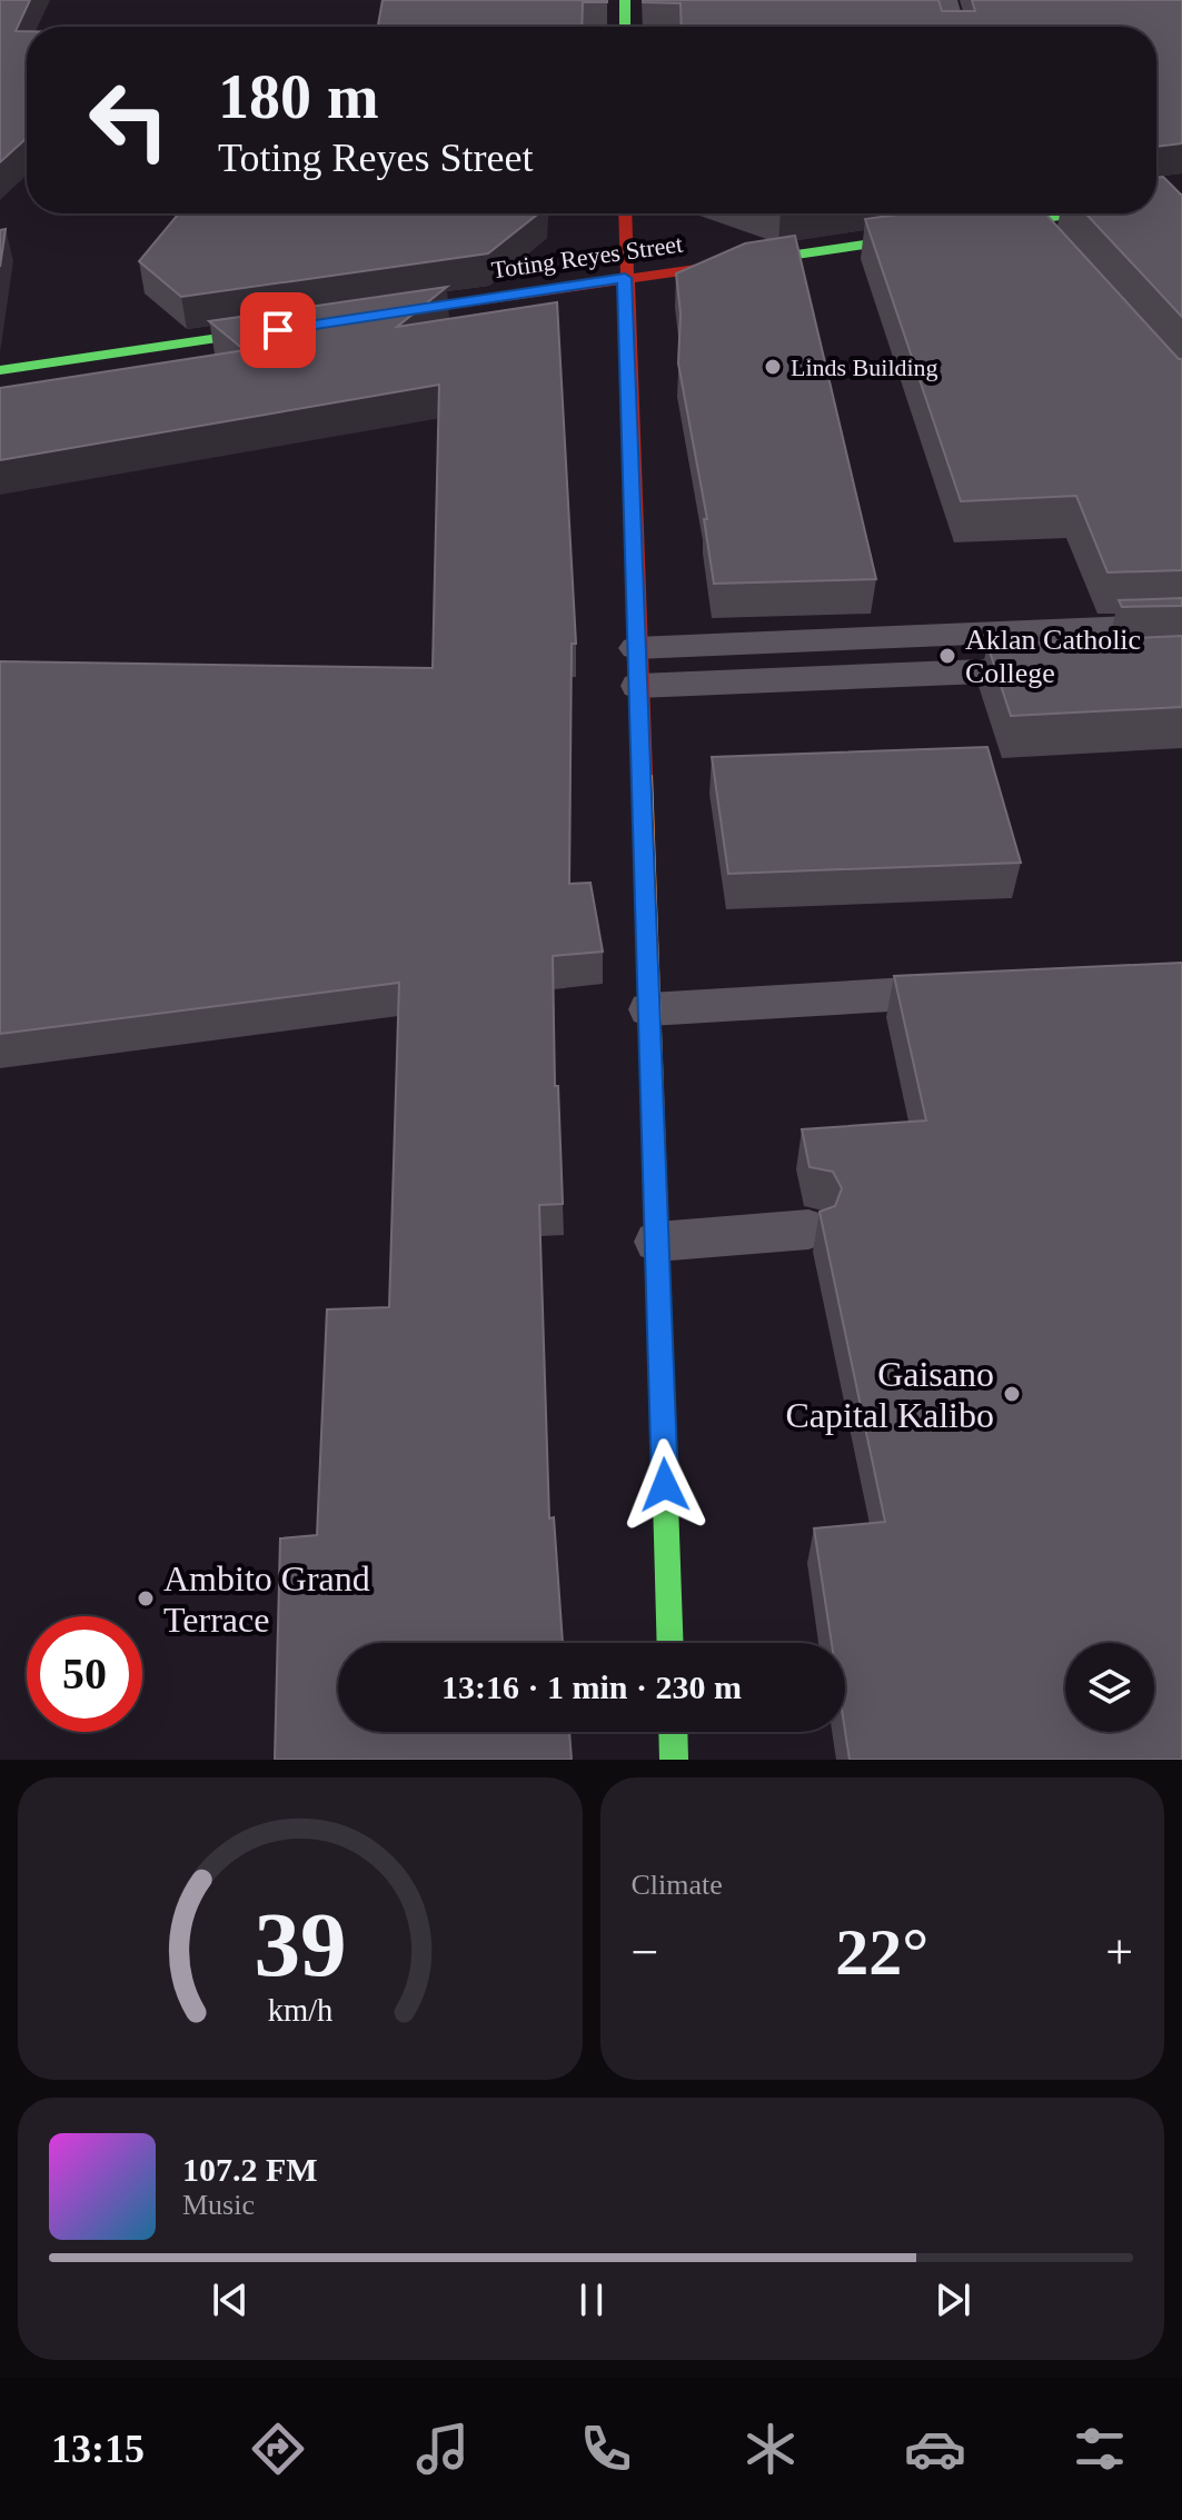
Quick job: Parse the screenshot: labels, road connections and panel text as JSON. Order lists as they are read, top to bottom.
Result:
{
  "streets": {
    "main road": ["Toting Reyes Street"]
  },
  "places": [
    "Linds Building",
    "Aklan Catholic College",
    "Gaisano Capital Kalibo",
    "Ambito Grand Terrace"
  ],
  "page": {
    "turn": ["180 m", "Toting Reyes Street"],
    "limit": "50",
    "trip": "13:16 · 1 min · 230 m",
    "tile": "Climate",
    "heat": ["−", "22°", "+"],
    "song": ["107.2 FM", "Music"],
    "tabs": "13:15",
    "gauge": ["39", "km/h"]
  }
}
